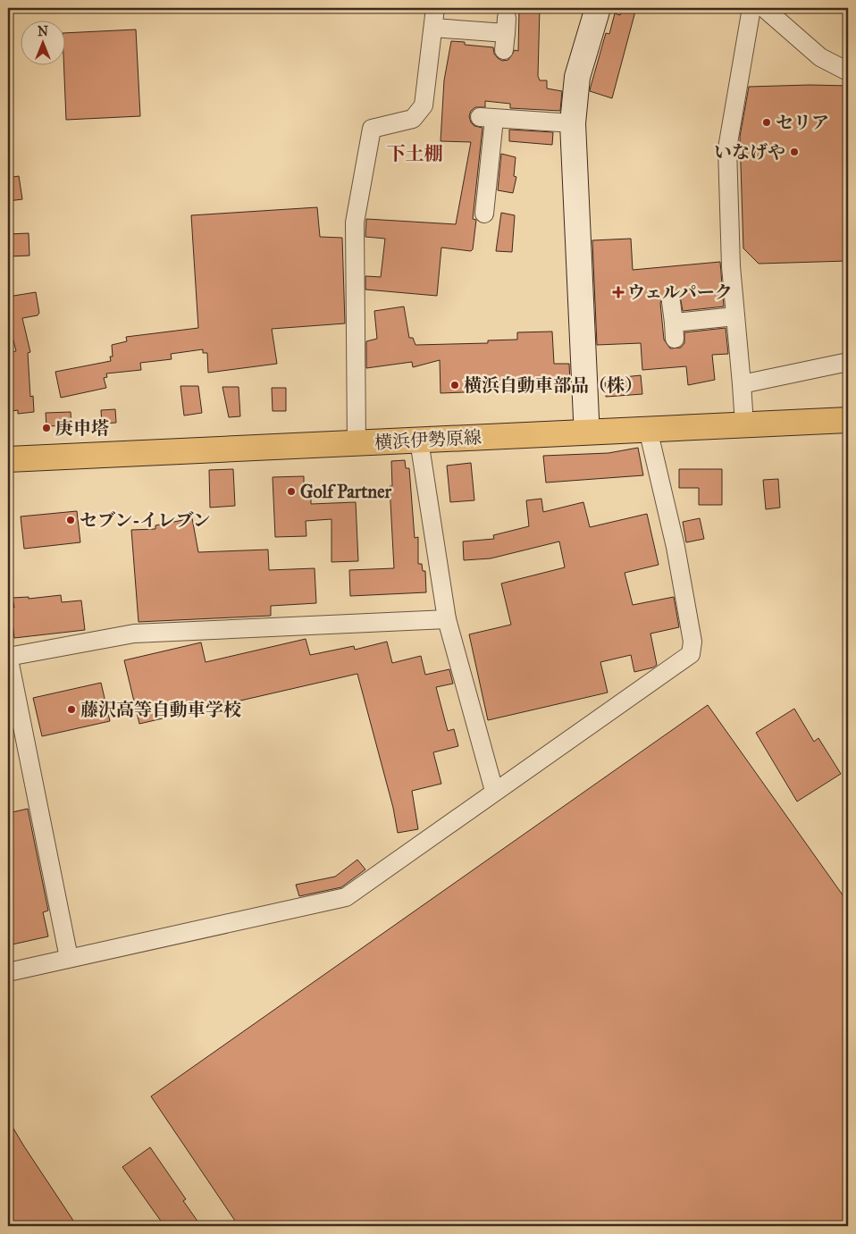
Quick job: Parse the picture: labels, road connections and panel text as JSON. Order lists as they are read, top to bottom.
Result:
{
  "streets": {
    "main road": ["横浜伊勢原線"]
  },
  "districts": ["下土棚"],
  "places": {
    "other": [
      "セリア",
      "いなげや",
      "横浜自動車部品（株）",
      "庚申塔",
      "Golf Partner",
      "セブン-イレブン",
      "藤沢高等自動車学校"
    ],
    "health": ["ウェルパーク"]
  },
  "north": "top"
}
